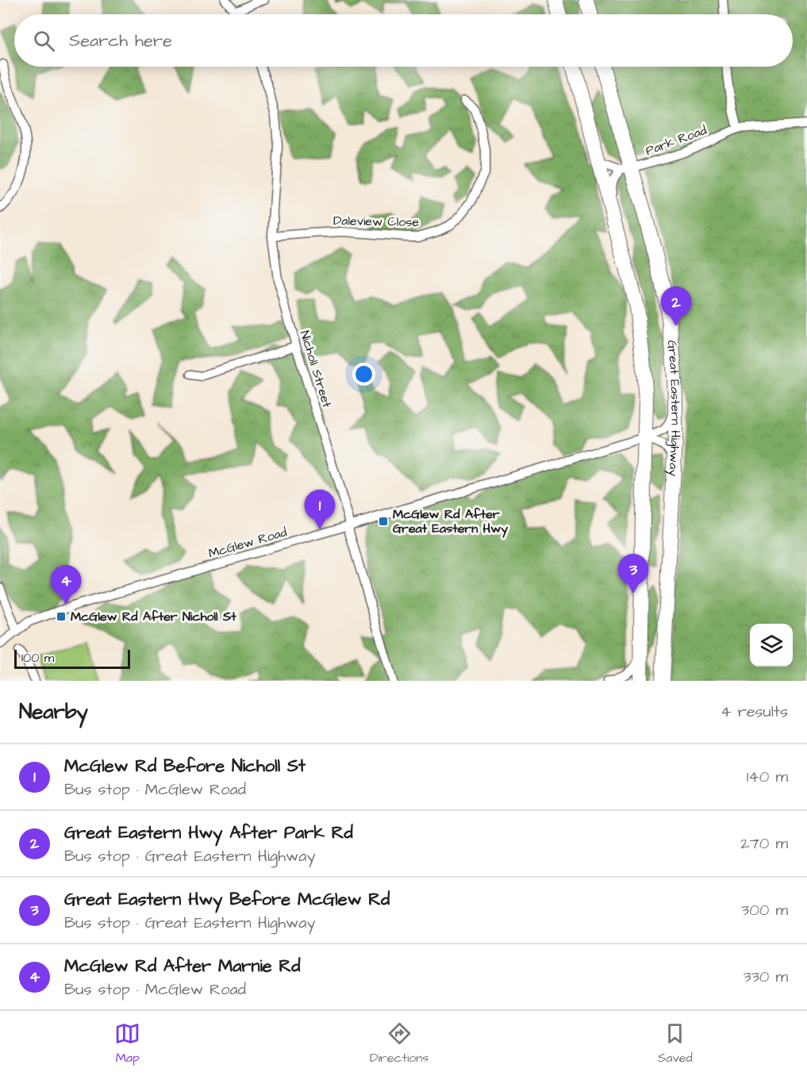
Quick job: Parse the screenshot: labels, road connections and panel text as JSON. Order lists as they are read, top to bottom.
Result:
{
  "streets": {
    "highway": ["Great Eastern Highway"],
    "street": [
      "Park Road",
      "Daleview Close",
      "Nicholl Street",
      "McGlew Road"
    ]
  },
  "crossings": [
    ["Park Road", "Great Eastern Highway"],
    ["Daleview Close", "Nicholl Street"],
    ["Nicholl Street", "McGlew Road"],
    ["Great Eastern Highway", "McGlew Road"]
  ],
  "places": {
    "transit": ["McGlew Rd After Great Eastern Hwy", "McGlew Rd After Nicholl St"]
  },
  "scale_bar": "100 m",
  "page": {
    "search": "Search here",
    "pins": [
      "2",
      "1",
      "3",
      "4"
    ],
    "scale": "100 m",
    "heading": ["Nearby", "4 results"],
    "list": [
      {
        "mark": "1",
        "name": "McGlew Rd Before Nicholl St",
        "note": "Bus stop · McGlew Road",
        "value": "140 m"
      },
      {
        "mark": "2",
        "name": "Great Eastern Hwy After Park Rd",
        "note": "Bus stop · Great Eastern Highway",
        "value": "270 m"
      },
      {
        "mark": "3",
        "name": "Great Eastern Hwy Before McGlew Rd",
        "note": "Bus stop · Great Eastern Highway",
        "value": "300 m"
      },
      {
        "mark": "4",
        "name": "McGlew Rd After Marnie Rd",
        "note": "Bus stop · McGlew Road",
        "value": "330 m"
      }
    ],
    "nav": ["Map", "Directions", "Saved"]
  }
}
